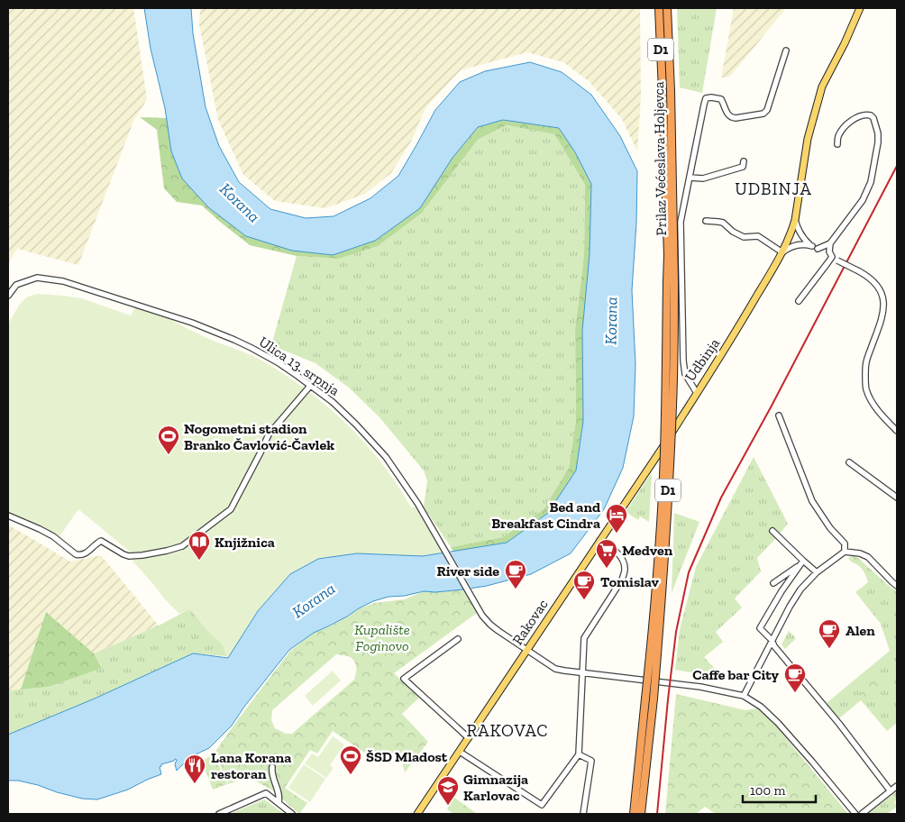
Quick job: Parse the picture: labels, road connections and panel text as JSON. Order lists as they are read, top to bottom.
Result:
{
  "streets": {
    "highway": ["D1", "Prilaz Većeslava Holjevca"],
    "main road": ["Udbinja", "Rakovac"],
    "street": ["Ulica 13. srpnja"]
  },
  "crossings": [
    ["D1", "Prilaz Većeslava Holjevca"],
    ["Udbinja", "Rakovac"],
    ["Ulica 13. srpnja", "Rakovac"]
  ],
  "districts": ["UDBINJA", "RAKOVAC"],
  "water": ["Korana"],
  "parks": ["Kupalište Foginovo"],
  "places": {
    "sports": ["Nogometni stadion Branko Čavlović-Čavlek", "ŠSD Mladost"],
    "hotel": ["Bed and Breakfast Cindra"],
    "library": ["Knjižnica"],
    "supermarket": ["Medven"],
    "cafe": [
      "River side",
      "Tomislav",
      "Alen",
      "Caffe bar City"
    ],
    "restaurant": ["Lana Korana restoran"],
    "school or university": ["Gimnazija Karlovac"]
  },
  "scale_bar": "100 m"
}
